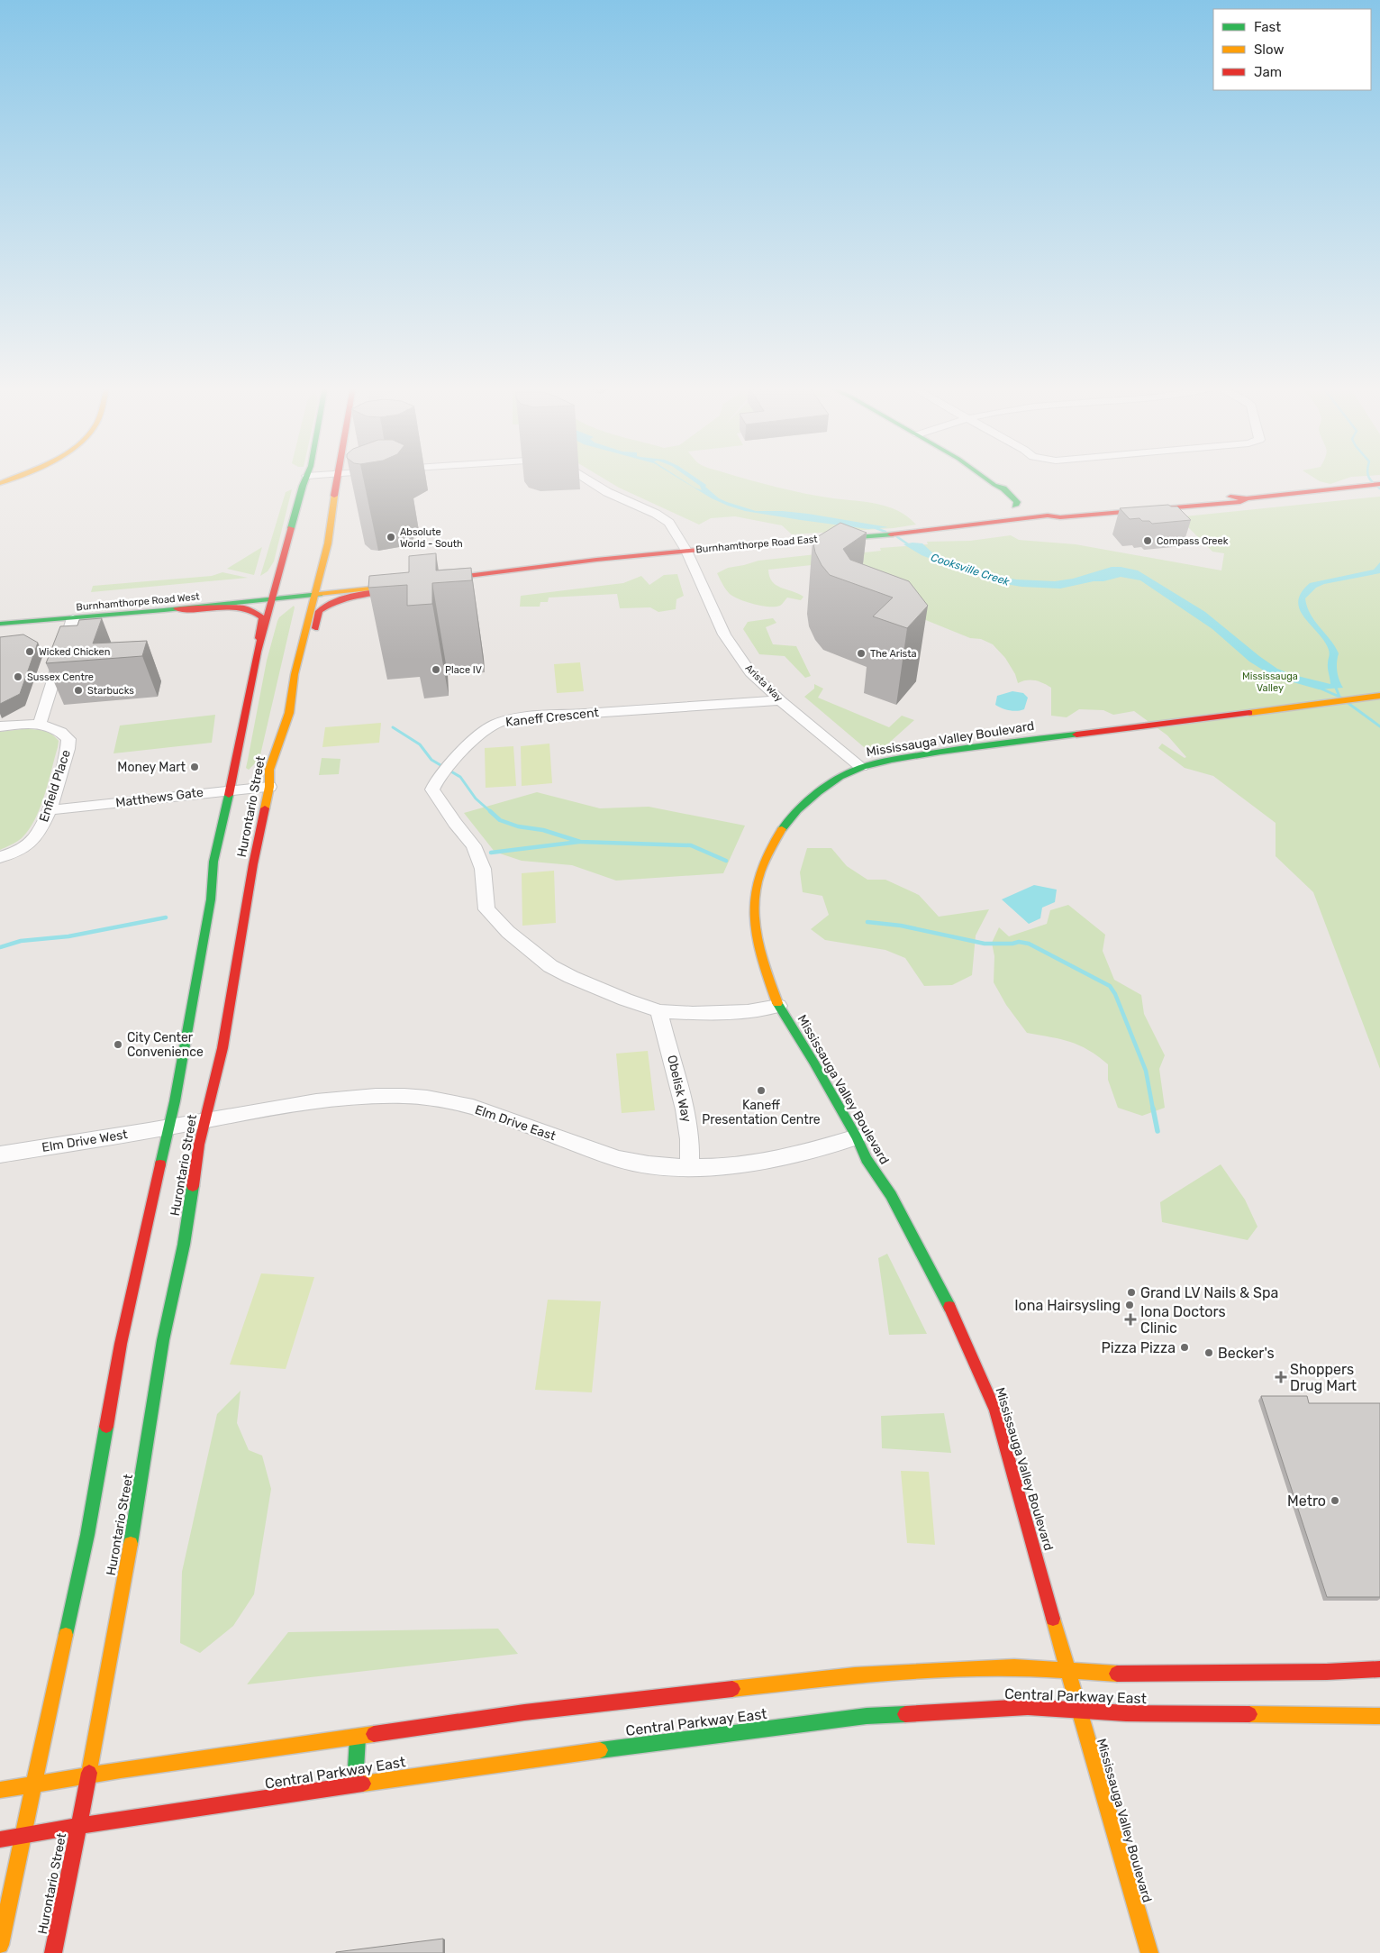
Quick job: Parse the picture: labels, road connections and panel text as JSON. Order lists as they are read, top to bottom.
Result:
{
  "streets": {
    "main road": [
      "Burnhamthorpe Road East",
      "Burnhamthorpe Road West",
      "Mississauga Valley Boulevard",
      "Hurontario Street",
      "Central Parkway East"
    ],
    "street": [
      "Arista Way",
      "Kaneff Crescent",
      "Enfield Place",
      "Matthews Gate",
      "Obelisk Way",
      "Elm Drive East",
      "Elm Drive West"
    ]
  },
  "crossings": [
    ["Burnhamthorpe Road East", "Arista Way"],
    ["Burnhamthorpe Road West", "Hurontario Street"],
    ["Arista Way", "Kaneff Crescent"],
    ["Arista Way", "Mississauga Valley Boulevard"],
    ["Kaneff Crescent", "Mississauga Valley Boulevard"],
    ["Kaneff Crescent", "Obelisk Way"],
    ["Mississauga Valley Boulevard", "Elm Drive East"],
    ["Mississauga Valley Boulevard", "Central Parkway East"],
    ["Enfield Place", "Matthews Gate"],
    ["Matthews Gate", "Hurontario Street"],
    ["Hurontario Street", "Elm Drive East"],
    ["Hurontario Street", "Elm Drive West"],
    ["Hurontario Street", "Central Parkway East"],
    ["Obelisk Way", "Elm Drive East"],
    ["Elm Drive East", "Elm Drive West"]
  ],
  "water": ["Cooksville Creek"],
  "parks": ["Mississauga Valley"],
  "places": {
    "other": [
      "Absolute World - South",
      "Compass Creek",
      "Wicked Chicken",
      "The Arista",
      "Place IV",
      "Sussex Centre",
      "Starbucks",
      "Money Mart",
      "City Center Convenience",
      "Kaneff Presentation Centre",
      "Grand LV Nails & Spa",
      "Iona Hairsysling",
      "Pizza Pizza",
      "Becker's",
      "Metro"
    ],
    "health": ["Iona Doctors Clinic", "Shoppers Drug Mart"]
  },
  "legend": ["Fast", "Slow", "Jam"]
}
